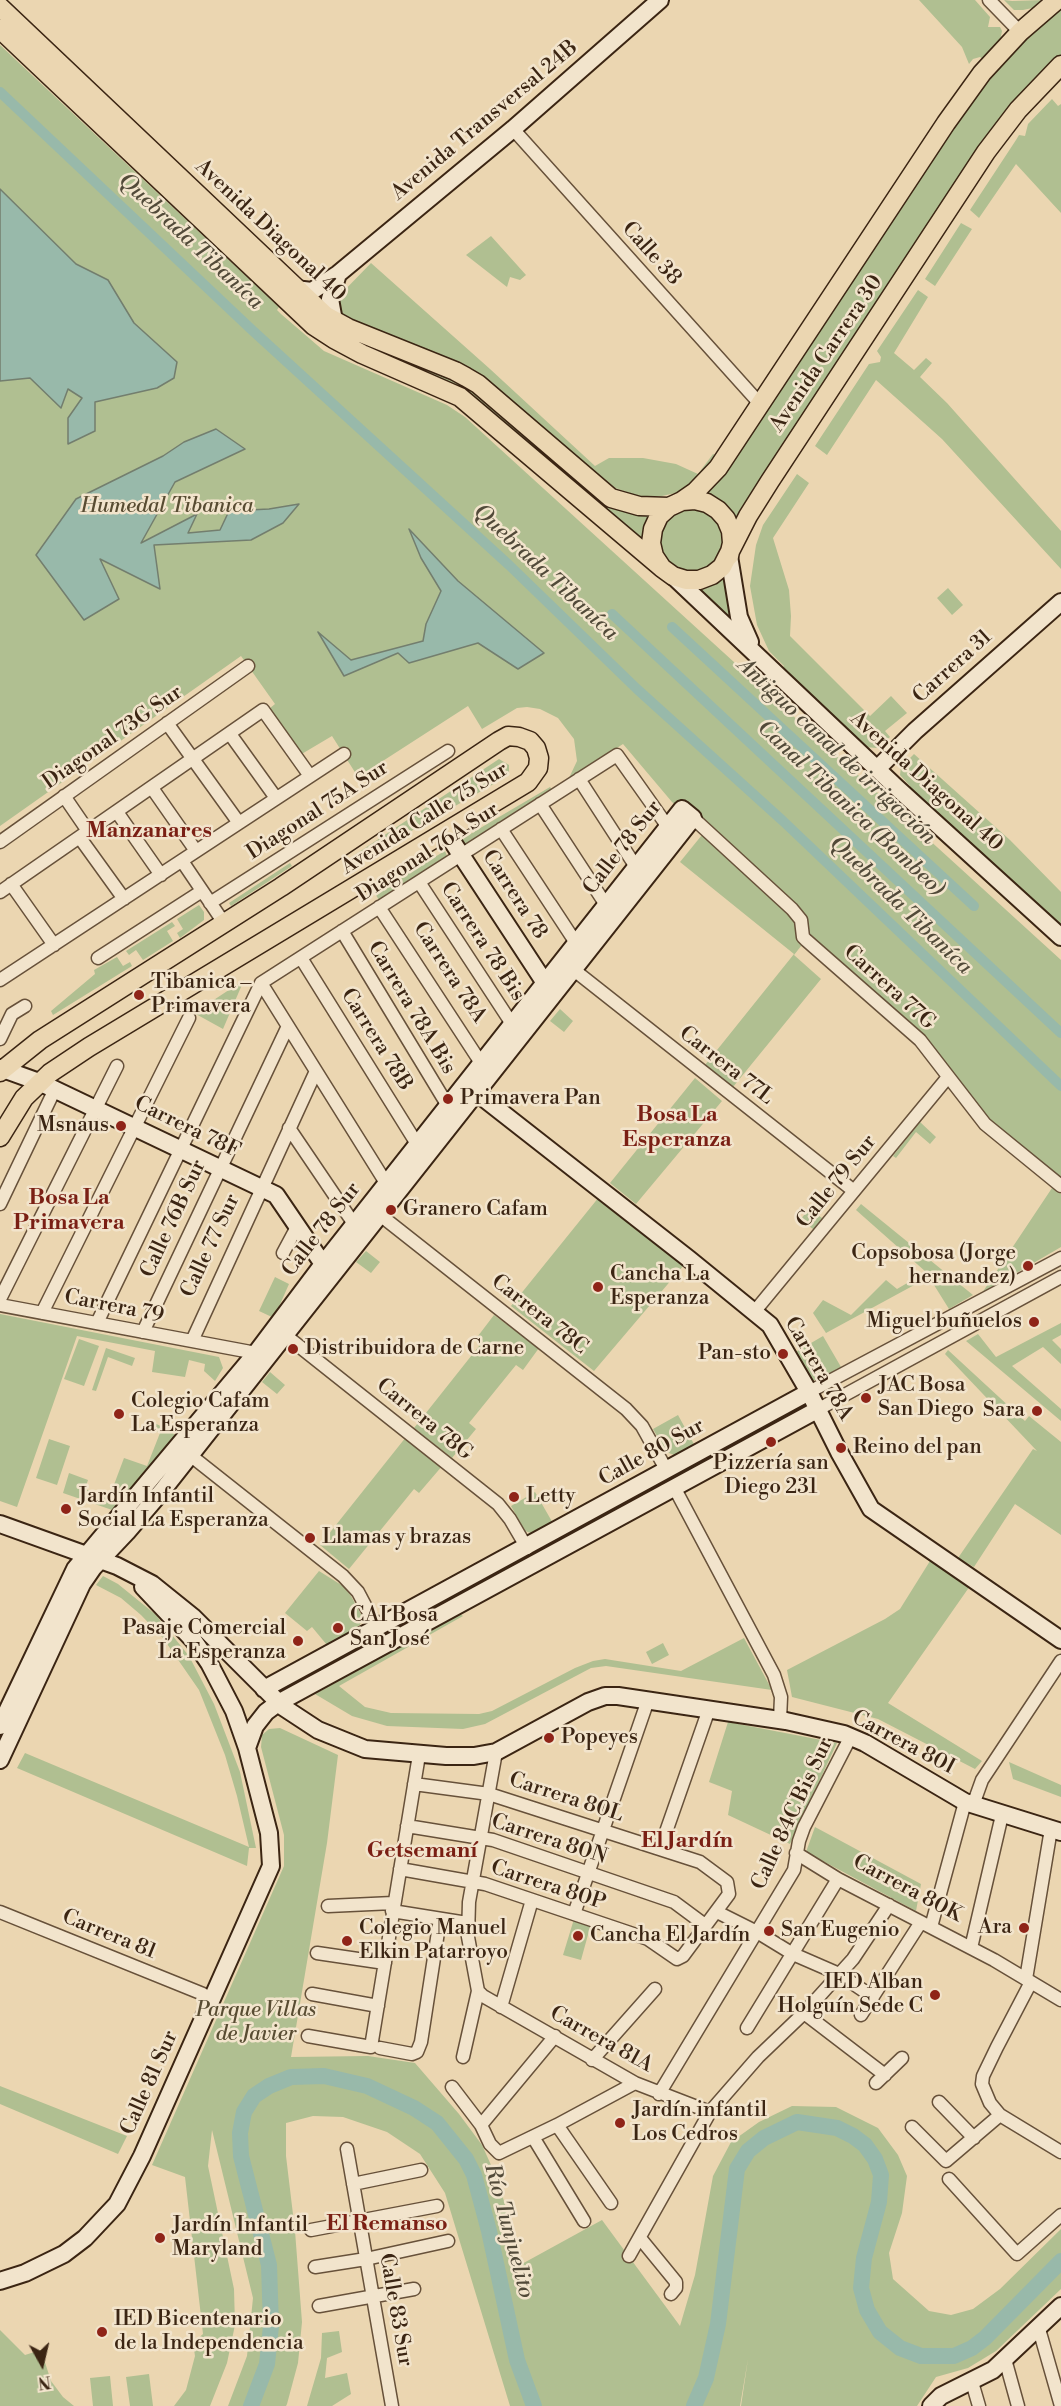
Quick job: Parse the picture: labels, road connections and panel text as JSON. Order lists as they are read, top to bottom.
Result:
{
  "streets": {
    "main road": ["Avenida Diagonal 40", "Avenida Carrera 30", "Avenida Calle 75 Sur"],
    "street": [
      "Avenida Transversal 24B",
      "Calle 38",
      "Carrera 31",
      "Diagonal 73G Sur",
      "Diagonal 75A Sur",
      "Calle 78 Sur",
      "Diagonal 76A Sur",
      "Carrera 78",
      "Carrera 78 Bis",
      "Carrera 78A",
      "Carrera 77G",
      "Carrera 78A Bis",
      "Carrera 78B",
      "Carrera 77L",
      "Carrera 78F",
      "Calle 79 Sur",
      "Calle 76B Sur",
      "Calle 77 Sur",
      "Carrera 79",
      "Carrera 78C",
      "Carrera 78G",
      "Calle 80 Sur",
      "Carrera 80I",
      "Carrera 80L",
      "Calle 84C Bis Sur",
      "Carrera 80N",
      "Carrera 80P",
      "Carrera 80K",
      "Carrera 81",
      "Carrera 81A",
      "Calle 81 Sur",
      "Calle 83 Sur"
    ]
  },
  "crossings": [
    ["Avenida Transversal 24B", "Avenida Diagonal 40"],
    ["Avenida Transversal 24B", "Calle 38"],
    ["Avenida Diagonal 40", "Avenida Carrera 30"],
    ["Avenida Diagonal 40", "Carrera 31"],
    ["Calle 38", "Avenida Carrera 30"],
    ["Avenida Calle 75 Sur", "Carrera 78"],
    ["Avenida Calle 75 Sur", "Carrera 78F"],
    ["Calle 78 Sur", "Diagonal 76A Sur"],
    ["Calle 78 Sur", "Carrera 78"],
    ["Calle 78 Sur", "Carrera 78 Bis"],
    ["Calle 78 Sur", "Carrera 78A"],
    ["Calle 78 Sur", "Carrera 77G"],
    ["Calle 78 Sur", "Carrera 78A Bis"],
    ["Calle 78 Sur", "Carrera 78B"],
    ["Calle 78 Sur", "Carrera 77L"],
    ["Calle 78 Sur", "Carrera 78F"],
    ["Calle 78 Sur", "Carrera 79"],
    ["Calle 78 Sur", "Carrera 78C"],
    ["Calle 78 Sur", "Carrera 78G"],
    ["Diagonal 76A Sur", "Carrera 78"],
    ["Diagonal 76A Sur", "Carrera 78 Bis"],
    ["Diagonal 76A Sur", "Carrera 78A"],
    ["Diagonal 76A Sur", "Carrera 78A Bis"],
    ["Diagonal 76A Sur", "Carrera 78B"],
    ["Carrera 78A", "Calle 79 Sur"],
    ["Carrera 78A", "Calle 80 Sur"],
    ["Carrera 77G", "Calle 79 Sur"],
    ["Carrera 77L", "Calle 79 Sur"],
    ["Carrera 78F", "Calle 76B Sur"],
    ["Carrera 78F", "Calle 77 Sur"],
    ["Calle 76B Sur", "Carrera 79"],
    ["Calle 77 Sur", "Carrera 79"],
    ["Carrera 78C", "Calle 80 Sur"],
    ["Carrera 78G", "Calle 80 Sur"],
    ["Carrera 80I", "Calle 84C Bis Sur"],
    ["Calle 84C Bis Sur", "Carrera 80K"],
    ["Calle 84C Bis Sur", "Carrera 81A"],
    ["Carrera 80N", "Carrera 80P"],
    ["Carrera 81", "Calle 81 Sur"]
  ],
  "districts": [
    "Manzanares",
    "Bosa La Esperanza",
    "Bosa La Primavera",
    "El Jardín",
    "Getsemaní",
    "El Remanso"
  ],
  "water": [
    "Quebrada Tibaníca",
    "Antiguo canal de irrigación",
    "Canal Tibanica (Bombeo)",
    "Río Tunjuelito"
  ],
  "parks": ["Humedal Tibanica", "Parque Villas de Javier"],
  "places": [
    "Tibanica – Primavera",
    "Primavera Pan",
    "Msnaus",
    "Granero Cafam",
    "Copsobosa (Jorge hernandez)",
    "Cancha La Esperanza",
    "Miguel buñuelos",
    "Distribuidora de Carne",
    "Pan-sto",
    "JAC Bosa San Diego",
    "Sara",
    "Colegio Cafam La Esperanza",
    "Pizzería san Diego 231",
    "Reino del pan",
    "Letty",
    "Jardín Infantil Social La Esperanza",
    "Llamas y brazas",
    "CAI Bosa San José",
    "Pasaje Comercial La Esperanza",
    "Popeyes",
    "Ara",
    "San Eugenio",
    "Cancha El Jardín",
    "Colegio Manuel Elkin Patarroyo",
    "IED Alban Holguín Sede C",
    "Jardín infantil Los Cedros",
    "Jardín Infantil Maryland",
    "IED Bicentenario de la Independencia"
  ],
  "north": "bottom"
}
